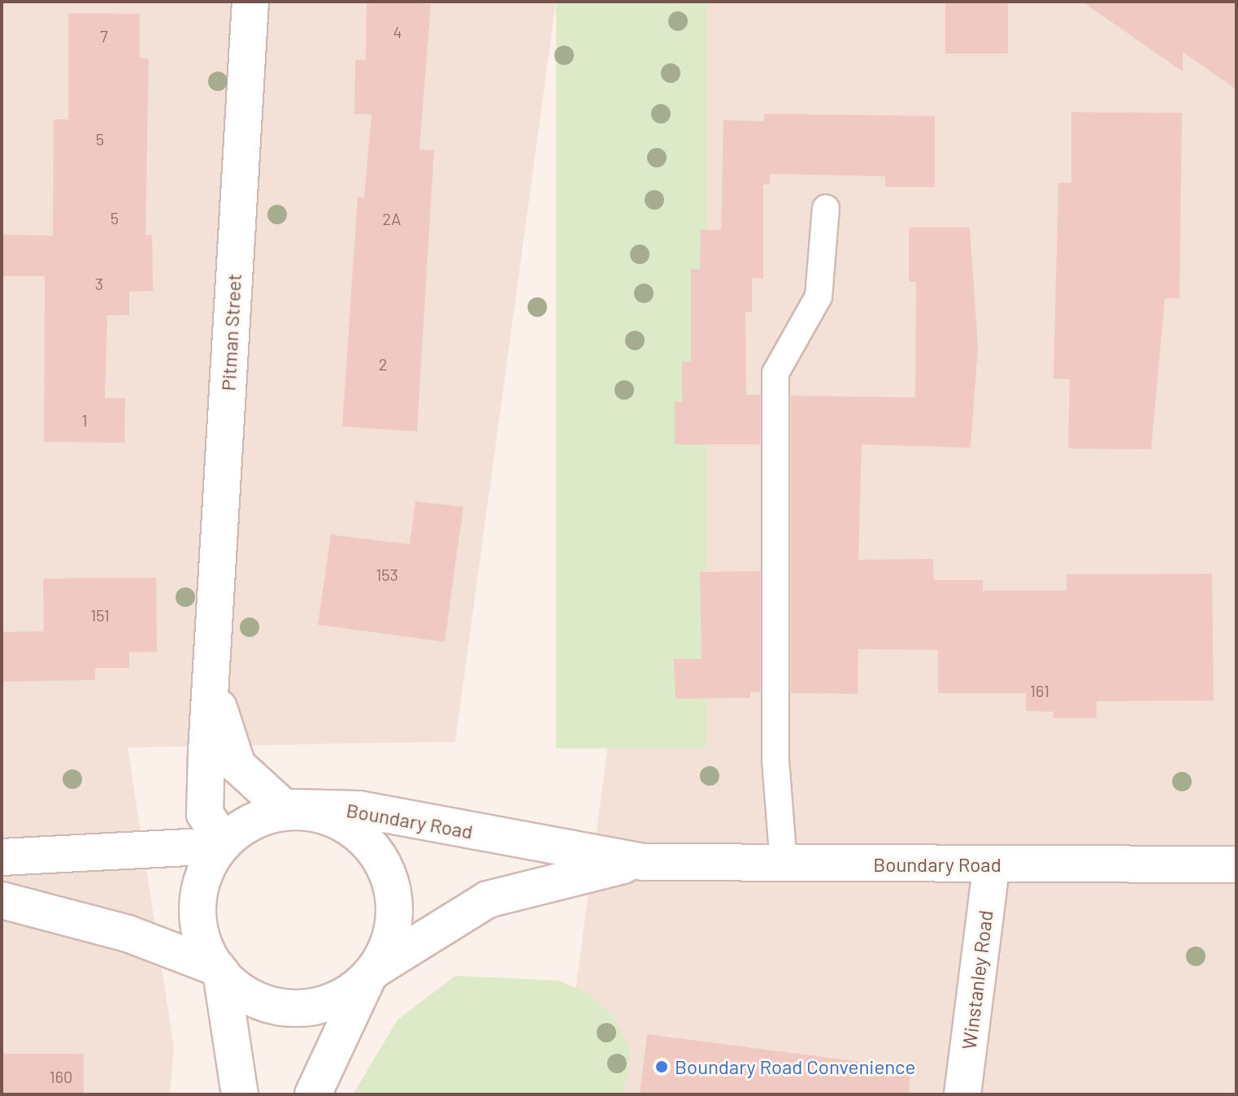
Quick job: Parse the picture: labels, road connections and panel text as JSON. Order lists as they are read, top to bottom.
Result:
{
  "streets": {
    "main road": ["Pitman Street", "Boundary Road", "Winstanley Road"]
  },
  "crossings": [
    ["Pitman Street", "Boundary Road"],
    ["Boundary Road", "Winstanley Road"]
  ],
  "places": ["Boundary Road Convenience"],
  "house_numbers": [
    "4",
    "7",
    "5",
    "5",
    "2A",
    "3",
    "2",
    "1",
    "153",
    "151",
    "161",
    "160"
  ]
}
